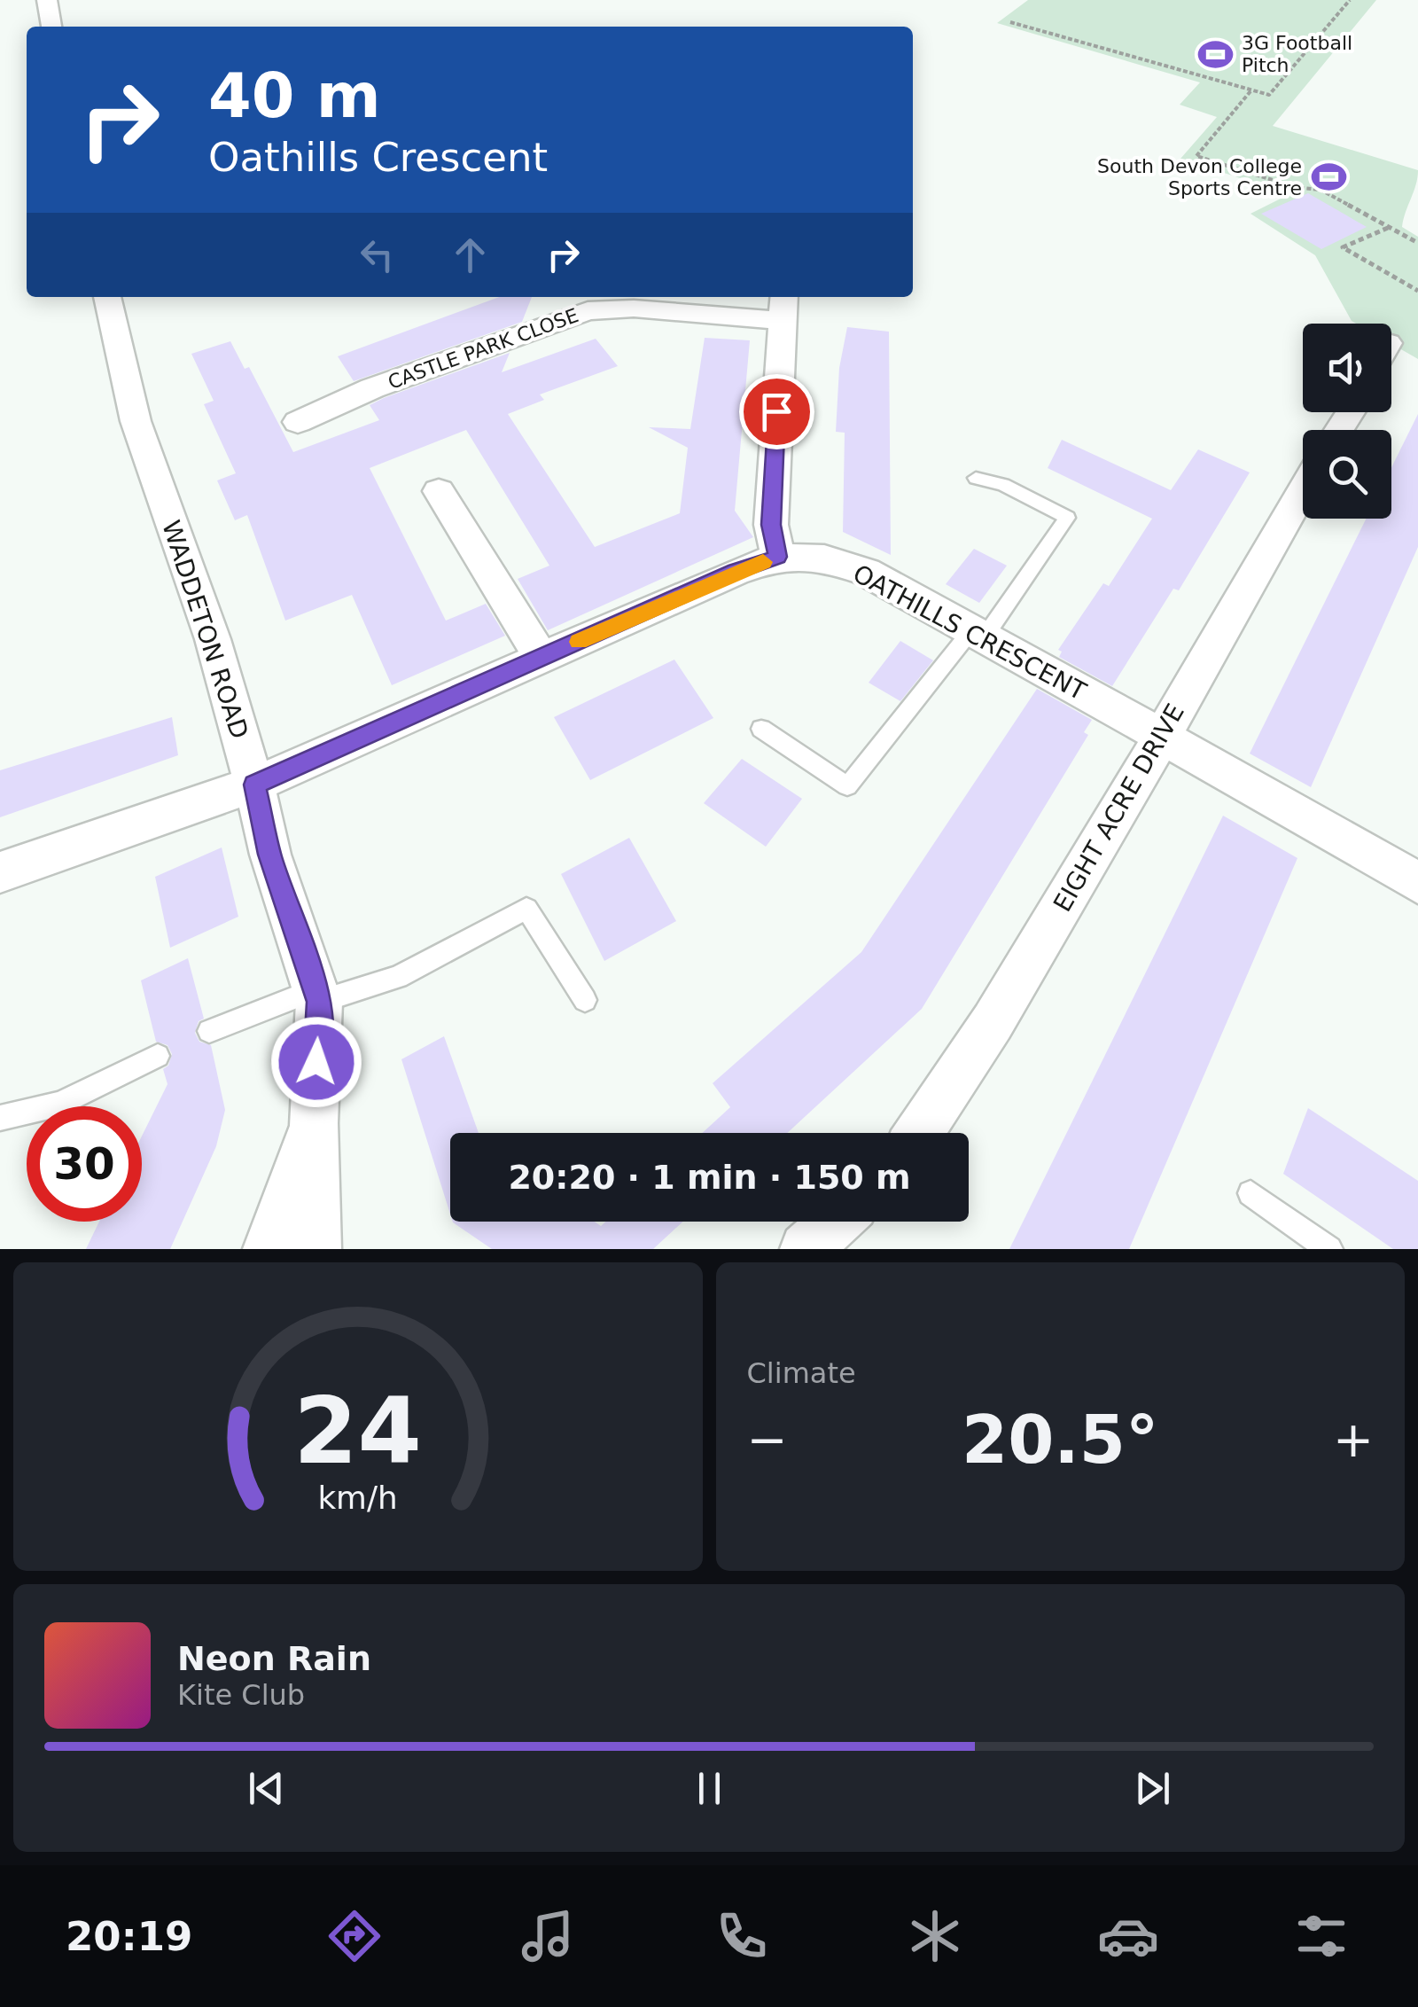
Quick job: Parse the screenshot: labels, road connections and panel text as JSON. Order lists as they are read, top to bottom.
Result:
{
  "streets": {
    "street": [
      "CASTLE PARK CLOSE",
      "WADDETON ROAD",
      "OATHILLS CRESCENT",
      "EIGHT ACRE DRIVE"
    ]
  },
  "crossings": [
    ["WADDETON ROAD", "OATHILLS CRESCENT"],
    ["OATHILLS CRESCENT", "EIGHT ACRE DRIVE"]
  ],
  "places": {
    "sports": ["3G Football Pitch", "South Devon College Sports Centre"]
  },
  "page": {
    "turn": ["40 m", "Oathills Crescent"],
    "limit": "30",
    "trip": "20:20 · 1 min · 150 m",
    "tile": "Climate",
    "heat": ["−", "20.5°", "+"],
    "song": ["Neon Rain", "Kite Club"],
    "tabs": "20:19",
    "gauge": ["24", "km/h"]
  }
}
